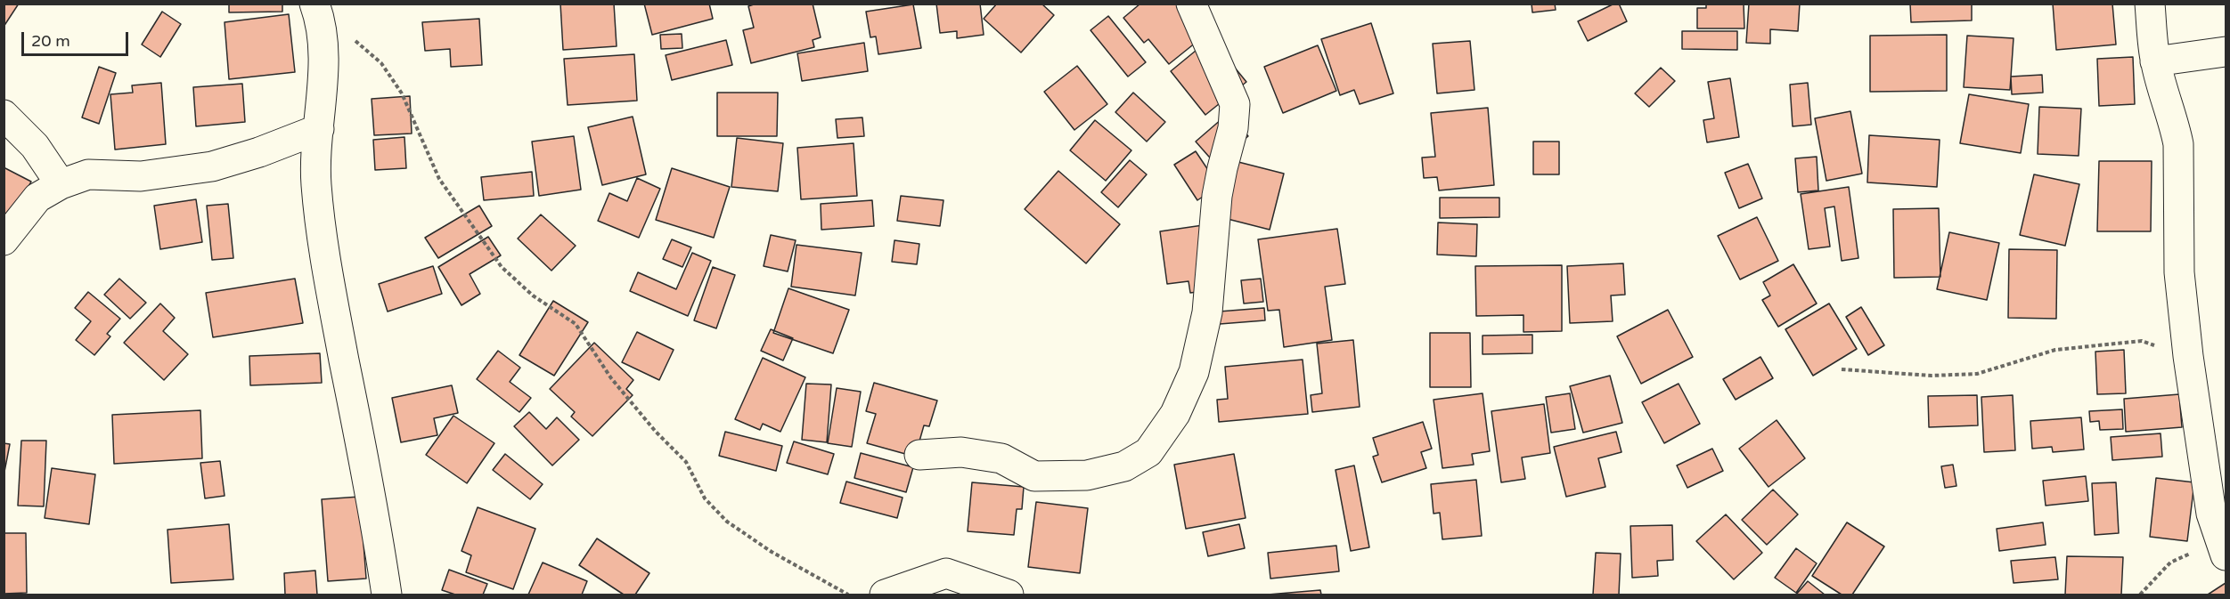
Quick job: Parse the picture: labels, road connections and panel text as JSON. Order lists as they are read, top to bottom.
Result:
{
  "scale_bar": "20 m"
}
